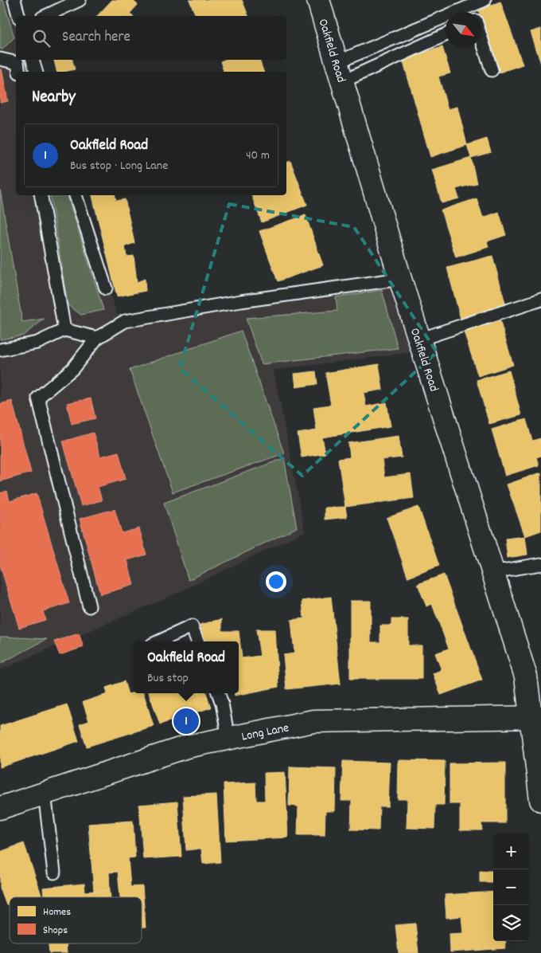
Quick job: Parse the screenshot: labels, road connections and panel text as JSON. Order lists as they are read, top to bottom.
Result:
{
  "streets": {
    "street": ["Oakfield Road", "Long Lane"]
  },
  "crossings": [
    ["Oakfield Road", "Long Lane"]
  ],
  "legend": ["Homes", "Shops"],
  "north": "bottom right",
  "page": {
    "search": "Search here",
    "heading": "Nearby",
    "list": [
      {
        "mark": "1",
        "name": "Oakfield Road",
        "note": "Bus stop · Long Lane",
        "value": "40 m"
      }
    ],
    "popup": ["Oakfield Road", "Bus stop"],
    "pins": "1",
    "map_buttons": ["+", "−"]
  }
}
